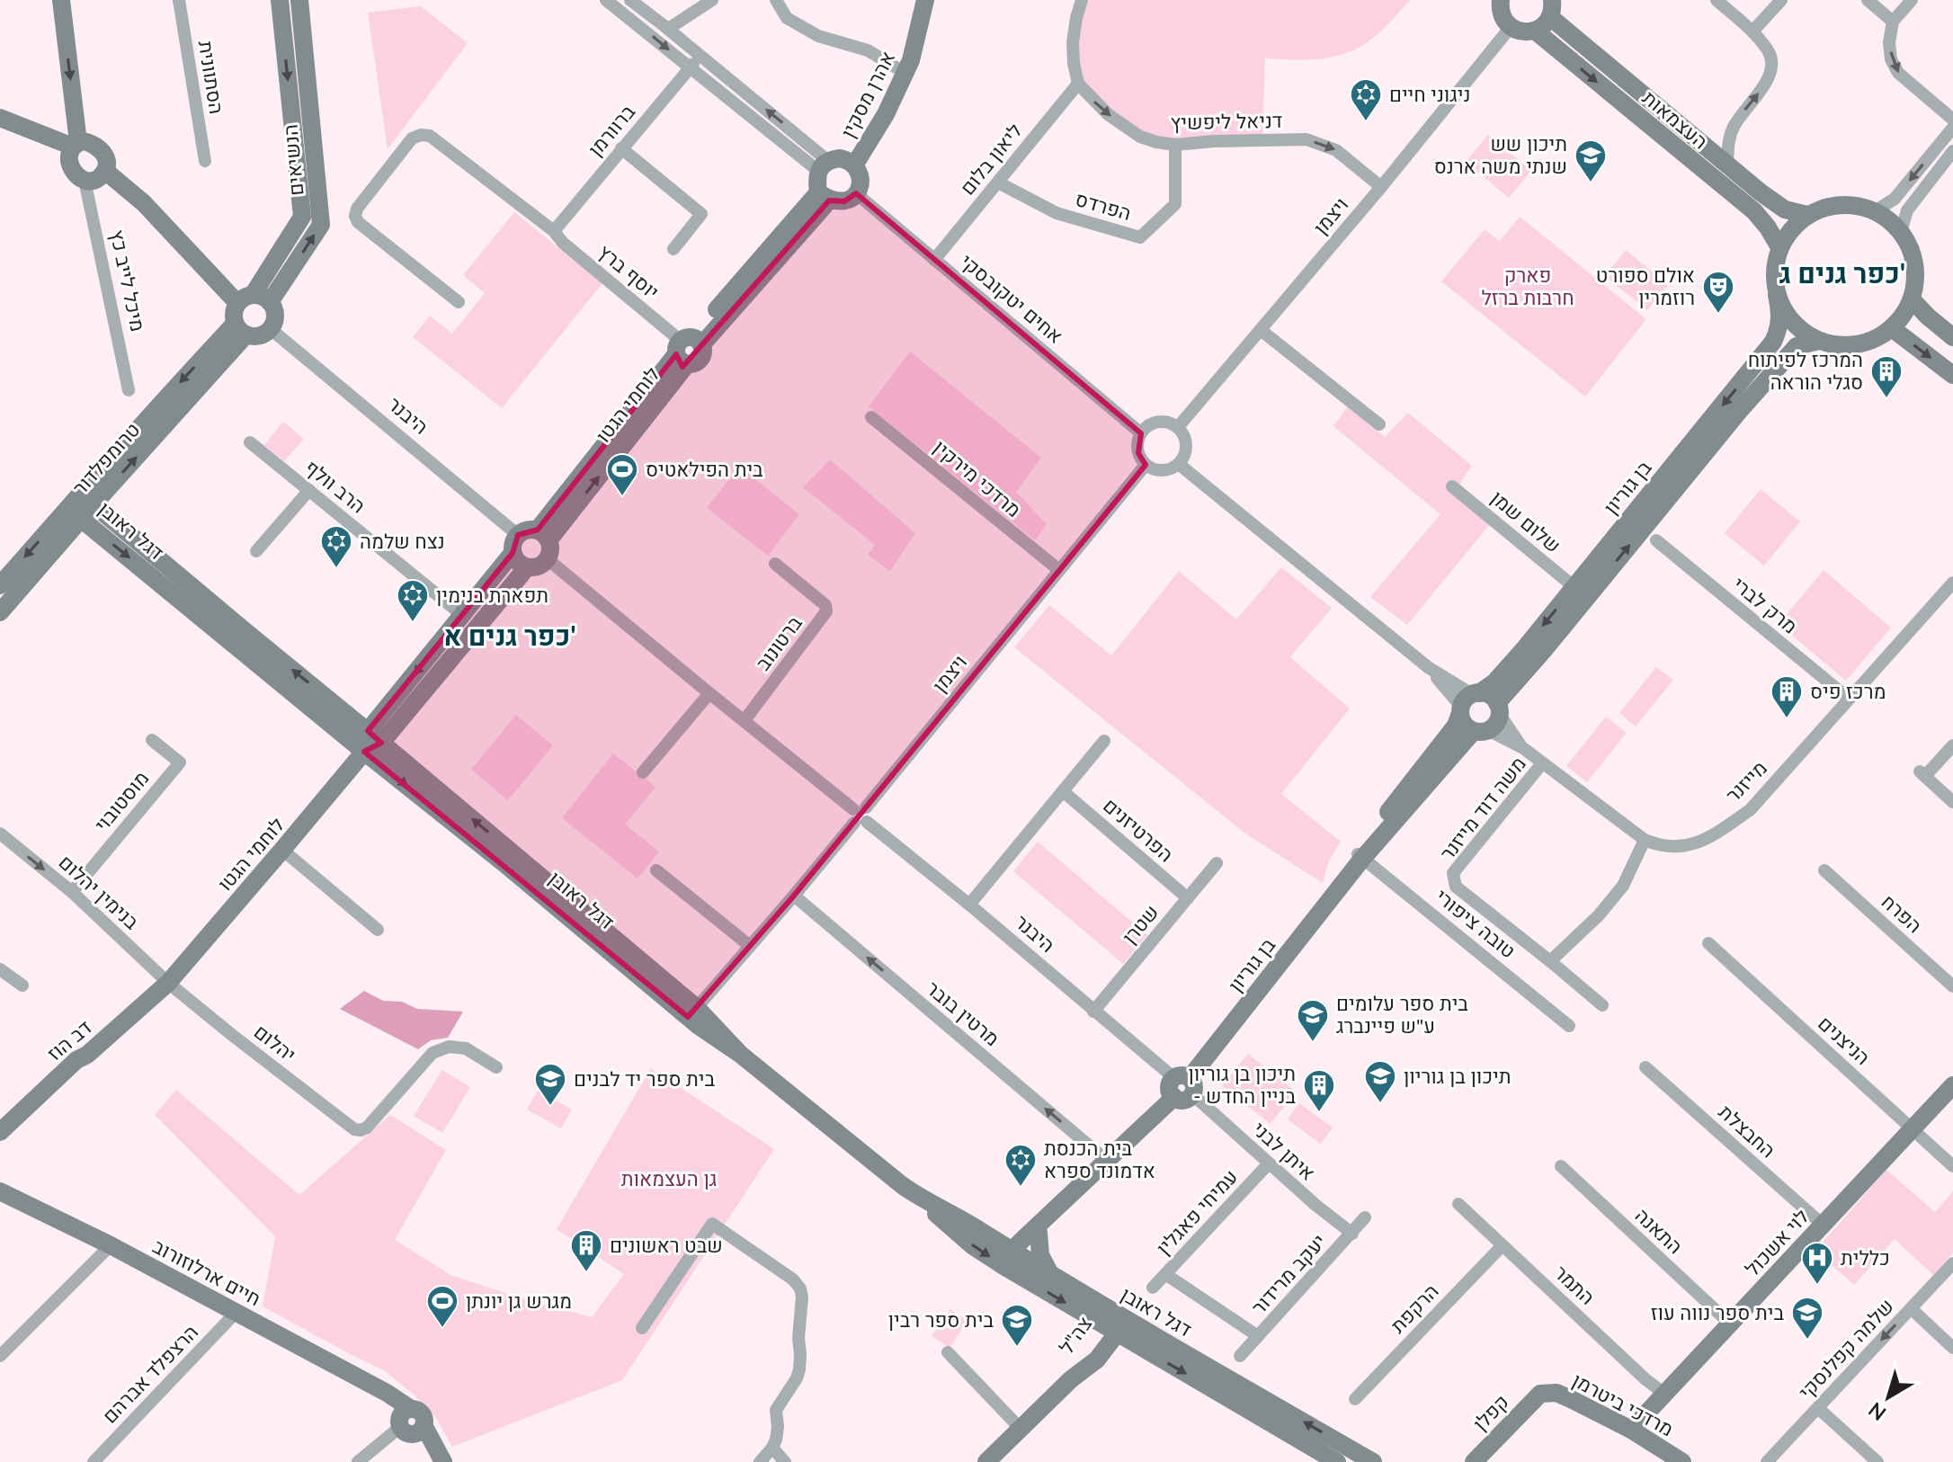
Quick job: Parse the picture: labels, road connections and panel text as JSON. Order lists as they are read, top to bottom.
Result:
{
  "streets": {
    "street": [
      "הסתוונית",
      "אהרן מסקין",
      "העצמאות",
      "דניאל ליפשיץ",
      "ברוורמן",
      "ליאון בלום",
      "הנשיאים",
      "הפרדס",
      "ויצמן",
      "יוסף ברץ",
      "מיכל לייב כץ",
      "אחים יטקובסקי",
      "לוחמי הגטו",
      "היבנר",
      "טרומפלדור",
      "מרדכי מירקין",
      "הרב וולף",
      "בן גוריון",
      "שלום שמן",
      "דגל ראובן",
      "מרק לברי",
      "ברטונוב",
      "מייזנר",
      "מוסטובוי",
      "משה דוד מייזנר",
      "הפרטיזנים",
      "בנימין יהלום",
      "הפרח",
      "טובה ציפורי",
      "שטרן",
      "מרטין בובר",
      "דב הוז",
      "הניצנים",
      "יהלום",
      "החבצלת",
      "איתן לבני",
      "עמיחי פאגלין",
      "התאנה",
      "לוי אשכול",
      "חיים ארלוזורוב",
      "יעקב מרידור",
      "התמר",
      "הרקפת",
      "צה\"ל",
      "שלמה קפלנסקי",
      "הרצפלד אברהם",
      "מרדכי ביטרמן",
      "קפלן"
    ]
  },
  "crossings": [
    ["אהרן מסקין", "אחים יטקובסקי"],
    ["אהרן מסקין", "לוחמי הגטו"],
    ["העצמאות", "בן גוריון"],
    ["דניאל ליפשיץ", "ליאון בלום"],
    ["דניאל ליפשיץ", "הפרדס"],
    ["דניאל ליפשיץ", "ויצמן"],
    ["ברוורמן", "יוסף ברץ"],
    ["ליאון בלום", "הפרדס"],
    ["ליאון בלום", "אחים יטקובסקי"],
    ["הנשיאים", "היבנר"],
    ["הנשיאים", "טרומפלדור"],
    ["ויצמן", "אחים יטקובסקי"],
    ["ויצמן", "היבנר"],
    ["ויצמן", "מרדכי מירקין"],
    ["ויצמן", "דגל ראובן"],
    ["ויצמן", "מרטין בובר"],
    ["יוסף ברץ", "לוחמי הגטו"],
    ["אחים יטקובסקי", "לוחמי הגטו"],
    ["לוחמי הגטו", "היבנר"],
    ["לוחמי הגטו", "הרב וולף"],
    ["לוחמי הגטו", "דגל ראובן"],
    ["לוחמי הגטו", "בנימין יהלום"],
    ["לוחמי הגטו", "דב הוז"],
    ["לוחמי הגטו", "יהלום"],
    ["היבנר", "טרומפלדור"],
    ["היבנר", "בן גוריון"],
    ["היבנר", "ברטונוב"],
    ["היבנר", "שטרן"],
    ["היבנר", "איתן לבני"],
    ["טרומפלדור", "דגל ראובן"],
    ["בן גוריון", "שלום שמן"],
    ["בן גוריון", "מייזנר"],
    ["בן גוריון", "טובה ציפורי"],
    ["בן גוריון", "איתן לבני"],
    ["דגל ראובן", "צה\"ל"],
    ["מרק לברי", "מייזנר"],
    ["מייזנר", "משה דוד מייזנר"],
    ["מוסטובוי", "בנימין יהלום"],
    ["הפרטיזנים", "שטרן"],
    ["בנימין יהלום", "דב הוז"],
    ["בנימין יהלום", "יהלום"],
    ["דב הוז", "יהלום"],
    ["הניצנים", "לוי אשכול"],
    ["החבצלת", "לוי אשכול"],
    ["איתן לבני", "עמיחי פאגלין"],
    ["איתן לבני", "יעקב מרידור"],
    ["התאנה", "לוי אשכול"],
    ["לוי אשכול", "התמר"],
    ["לוי אשכול", "מרדכי ביטרמן"],
    ["חיים ארלוזורוב", "הרצפלד אברהם"],
    ["התמר", "הרקפת"],
    ["מרדכי ביטרמן", "קפלן"]
  ],
  "one_way": [
    "דניאל ליפשיץ",
    "בנימין יהלום",
    "מרטין בובר",
    "שלמה קפלנסקי"
  ],
  "districts": ["כפר גנים ג'", "כפר גנים א'"],
  "parks": ["פארק חרבות ברזל", "גן העצמאות"],
  "places": {
    "synagogue": [
      "ניגוני חיים",
      "נצח שלמה",
      "תפארת בנימין",
      "בית הכנסת אדמונד ספרא"
    ],
    "school or university": [
      "תיכון שש שנתי משה ארנס",
      "בית ספר עלומים ע\"ש פיינברג",
      "תיכון בן גוריון",
      "בית ספר יד לבנים",
      "בית ספר נווה עוז",
      "בית ספר רבין"
    ],
    "theatre": ["אולם ספורט רוזמרין"],
    "building": [
      "המרכז לפיתוח סגלי הוראה",
      "מרכז פיס",
      "תיכון בן גוריון - בניין החדש",
      "שבט ראשונים"
    ],
    "sports": ["בית הפילאטיס", "מגרש גן יונתן"],
    "hospital": ["כללית"]
  },
  "north": "bottom left"
}
